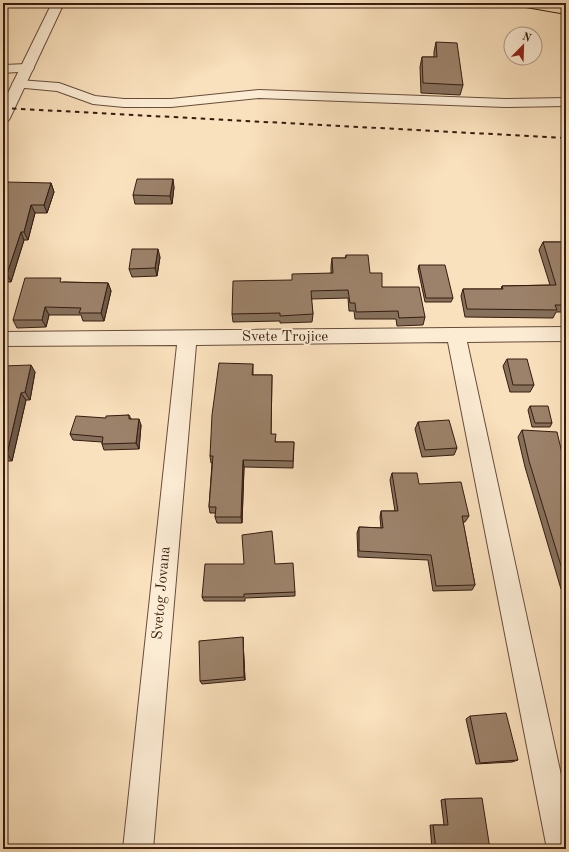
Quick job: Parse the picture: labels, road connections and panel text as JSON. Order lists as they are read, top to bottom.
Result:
{
  "streets": {
    "street": ["Svete Trojice", "Svetog Jovana"]
  },
  "crossings": [
    ["Svete Trojice", "Svetog Jovana"]
  ],
  "north": "top right"
}
